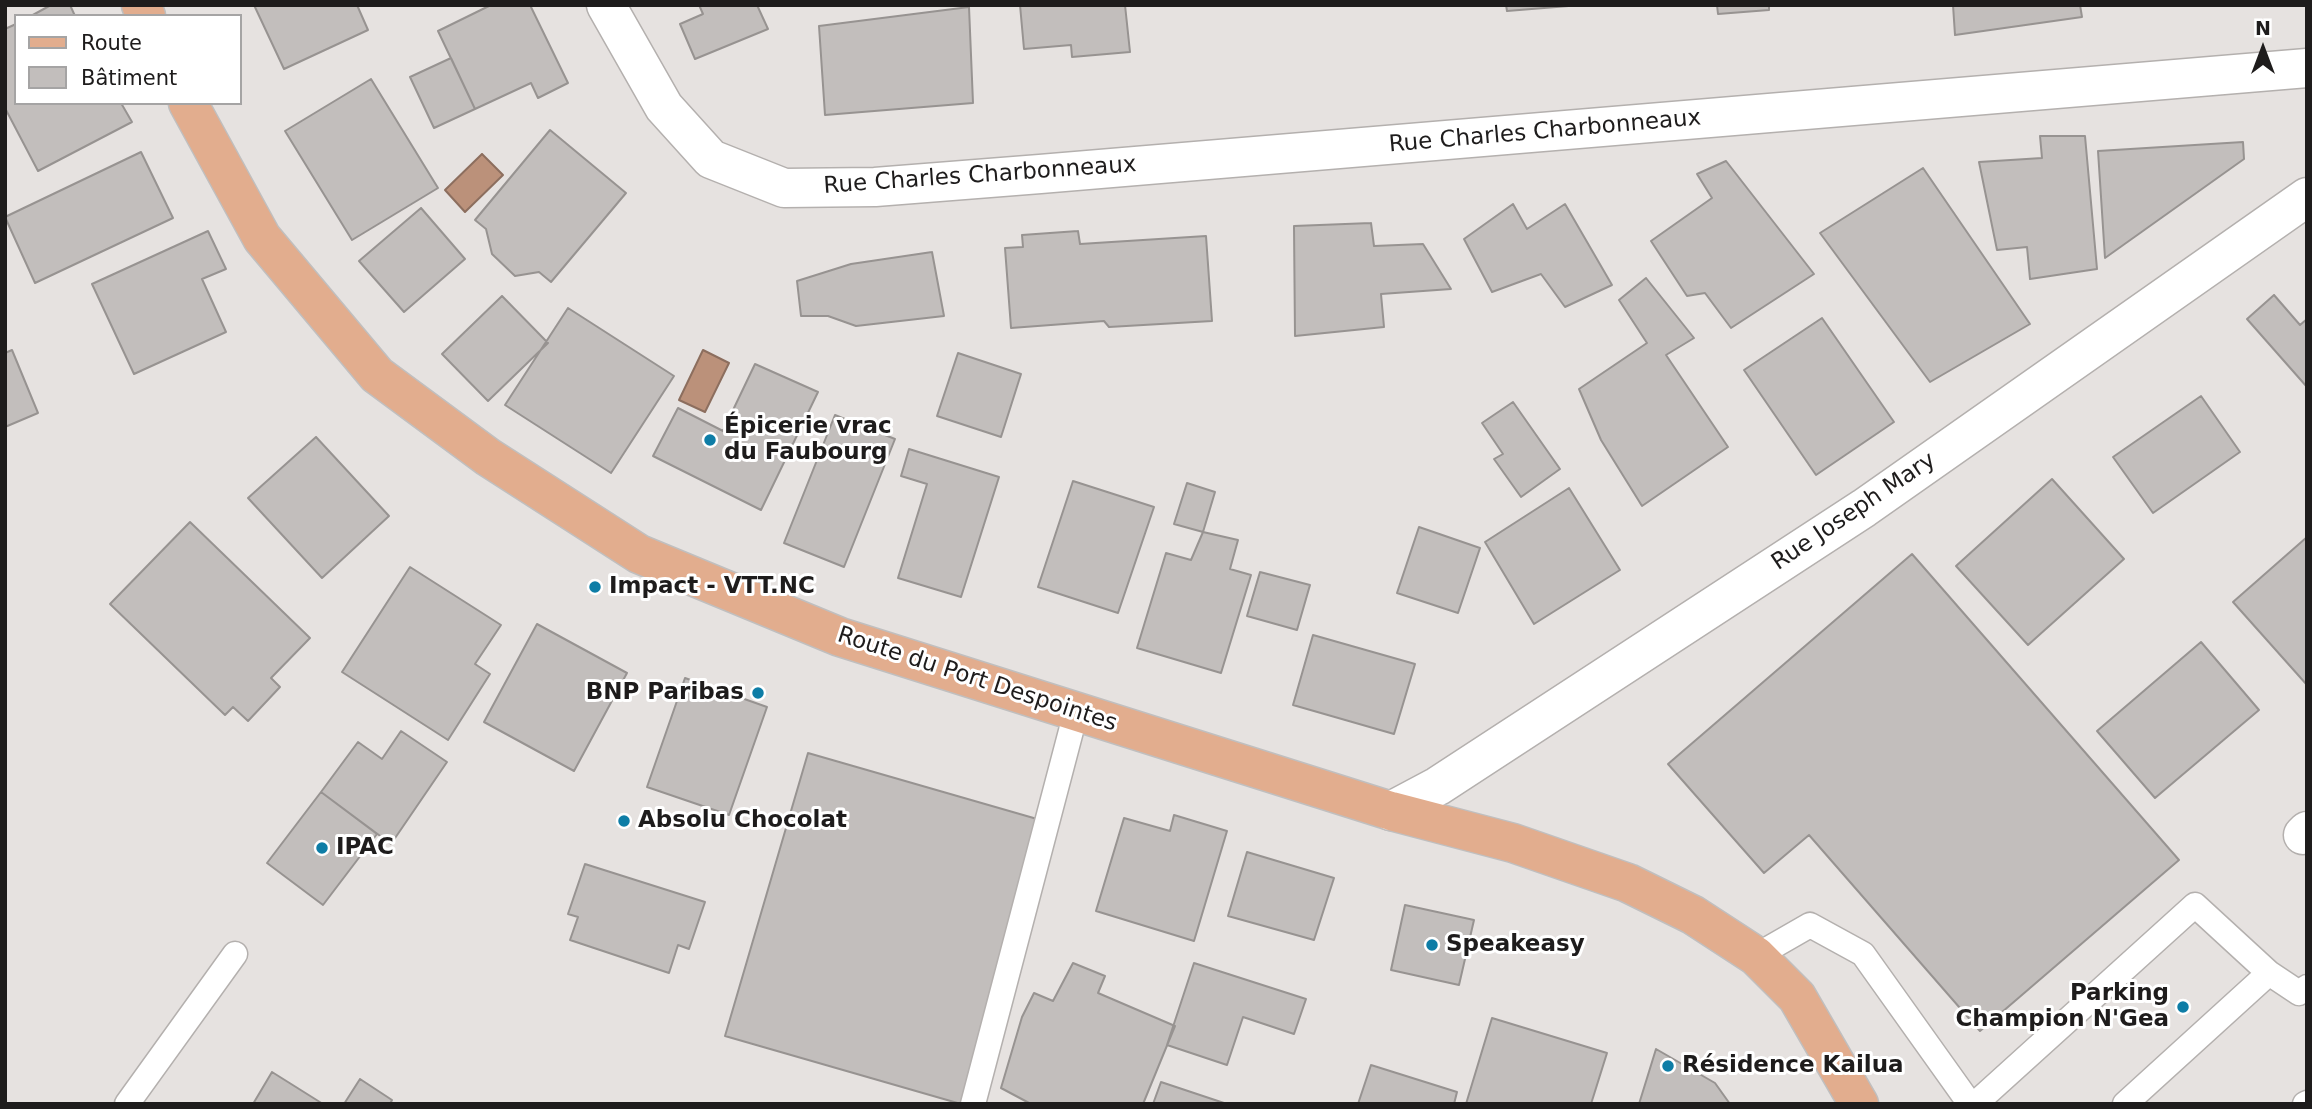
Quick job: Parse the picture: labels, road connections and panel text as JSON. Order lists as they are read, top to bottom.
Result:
{
  "streets": {
    "main road": ["Route du Port Despointes"],
    "street": ["Rue Charles Charbonneaux", "Rue Joseph Mary"]
  },
  "crossings": [
    ["Rue Joseph Mary", "Route du Port Despointes"]
  ],
  "places": [
    "Épicerie vrac du Faubourg",
    "Impact - VTT.NC",
    "BNP Paribas",
    "Absolu Chocolat",
    "IPAC",
    "Speakeasy",
    "Parking Champion N'Gea",
    "Résidence Kailua"
  ],
  "legend": ["Route", "Bâtiment"],
  "north": "top"
}
